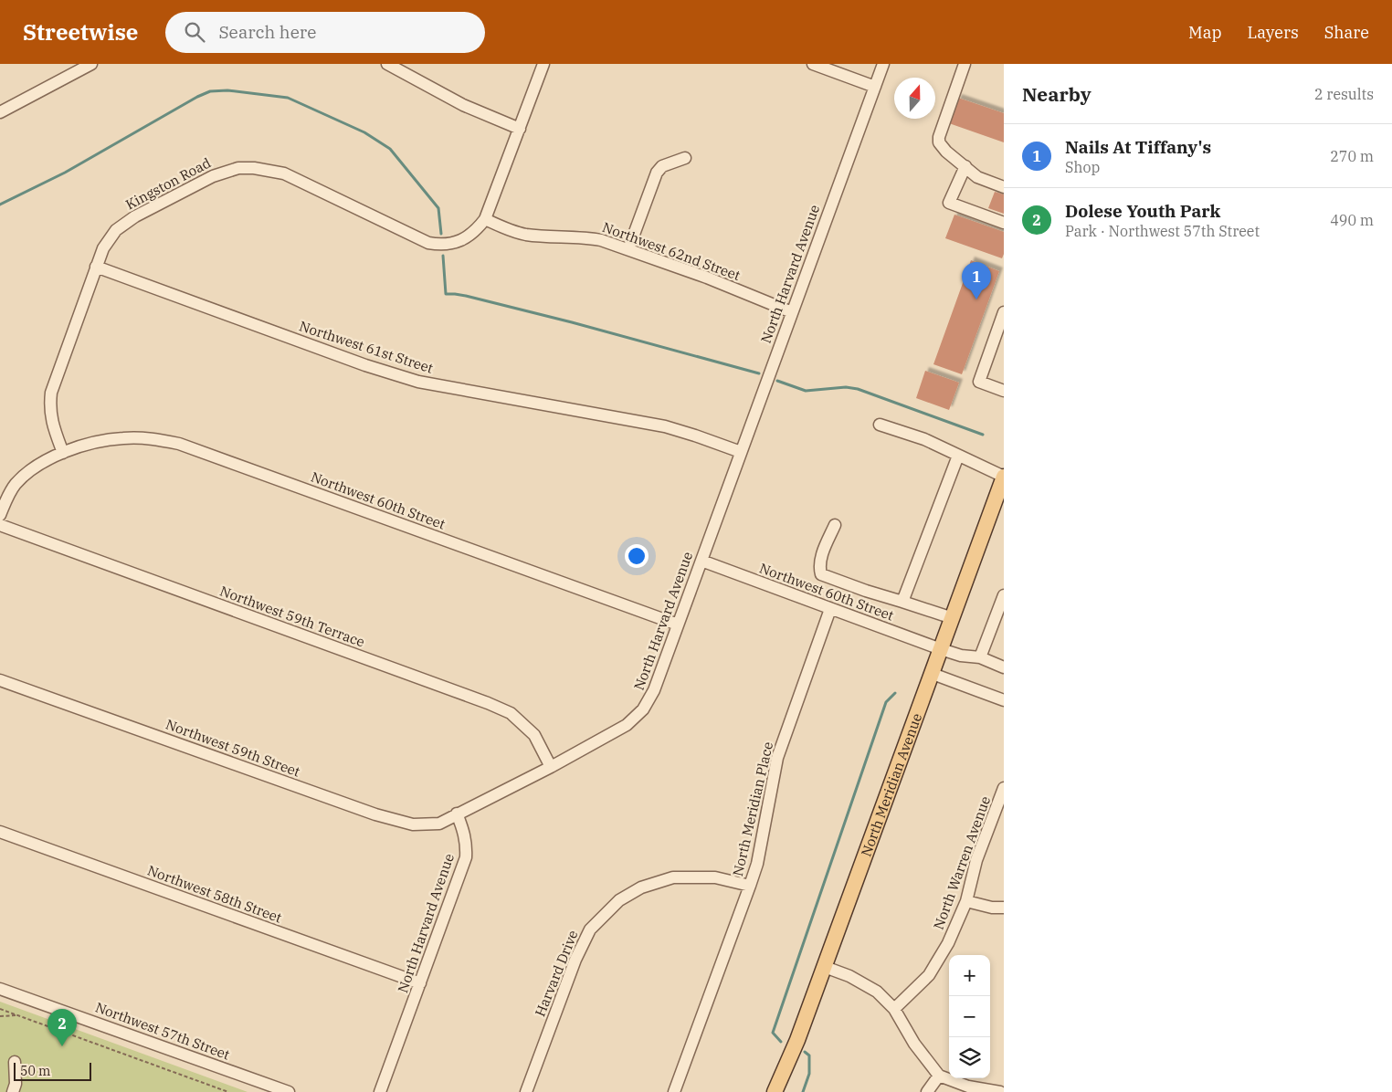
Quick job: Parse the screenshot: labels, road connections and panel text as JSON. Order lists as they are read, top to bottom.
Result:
{
  "streets": {
    "main road": ["North Meridian Avenue"],
    "street": [
      "Kingston Road",
      "Northwest 62nd Street",
      "North Harvard Avenue",
      "Northwest 61st Street",
      "Northwest 60th Street",
      "Northwest 59th Terrace",
      "Northwest 59th Street",
      "North Meridian Place",
      "North Warren Avenue",
      "Northwest 58th Street",
      "Harvard Drive",
      "Northwest 57th Street"
    ]
  },
  "crossings": [
    ["Kingston Road", "Northwest 62nd Street"],
    ["Kingston Road", "Northwest 61st Street"],
    ["Kingston Road", "Northwest 60th Street"],
    ["Northwest 62nd Street", "North Harvard Avenue"],
    ["North Harvard Avenue", "Northwest 61st Street"],
    ["North Harvard Avenue", "Northwest 60th Street"],
    ["North Harvard Avenue", "Northwest 59th Terrace"],
    ["North Harvard Avenue", "Northwest 59th Street"],
    ["North Harvard Avenue", "Northwest 58th Street"],
    ["Northwest 60th Street", "North Meridian Avenue"],
    ["Northwest 60th Street", "North Meridian Place"],
    ["North Meridian Place", "Harvard Drive"]
  ],
  "scale_bar": "50 m",
  "north": "top",
  "page": {
    "header": "Streetwise",
    "search": "Search here",
    "nav": ["Map", "Layers", "Share"],
    "heading": ["Nearby", "2 results"],
    "list": [
      {
        "mark": "1",
        "name": "Nails At Tiffany's",
        "note": "Shop",
        "value": "270 m"
      },
      {
        "mark": "2",
        "name": "Dolese Youth Park",
        "note": "Park · Northwest 57th Street",
        "value": "490 m"
      }
    ],
    "pins": ["1", "2"],
    "map_buttons": ["+", "−"],
    "scale": "50 m"
  }
}
